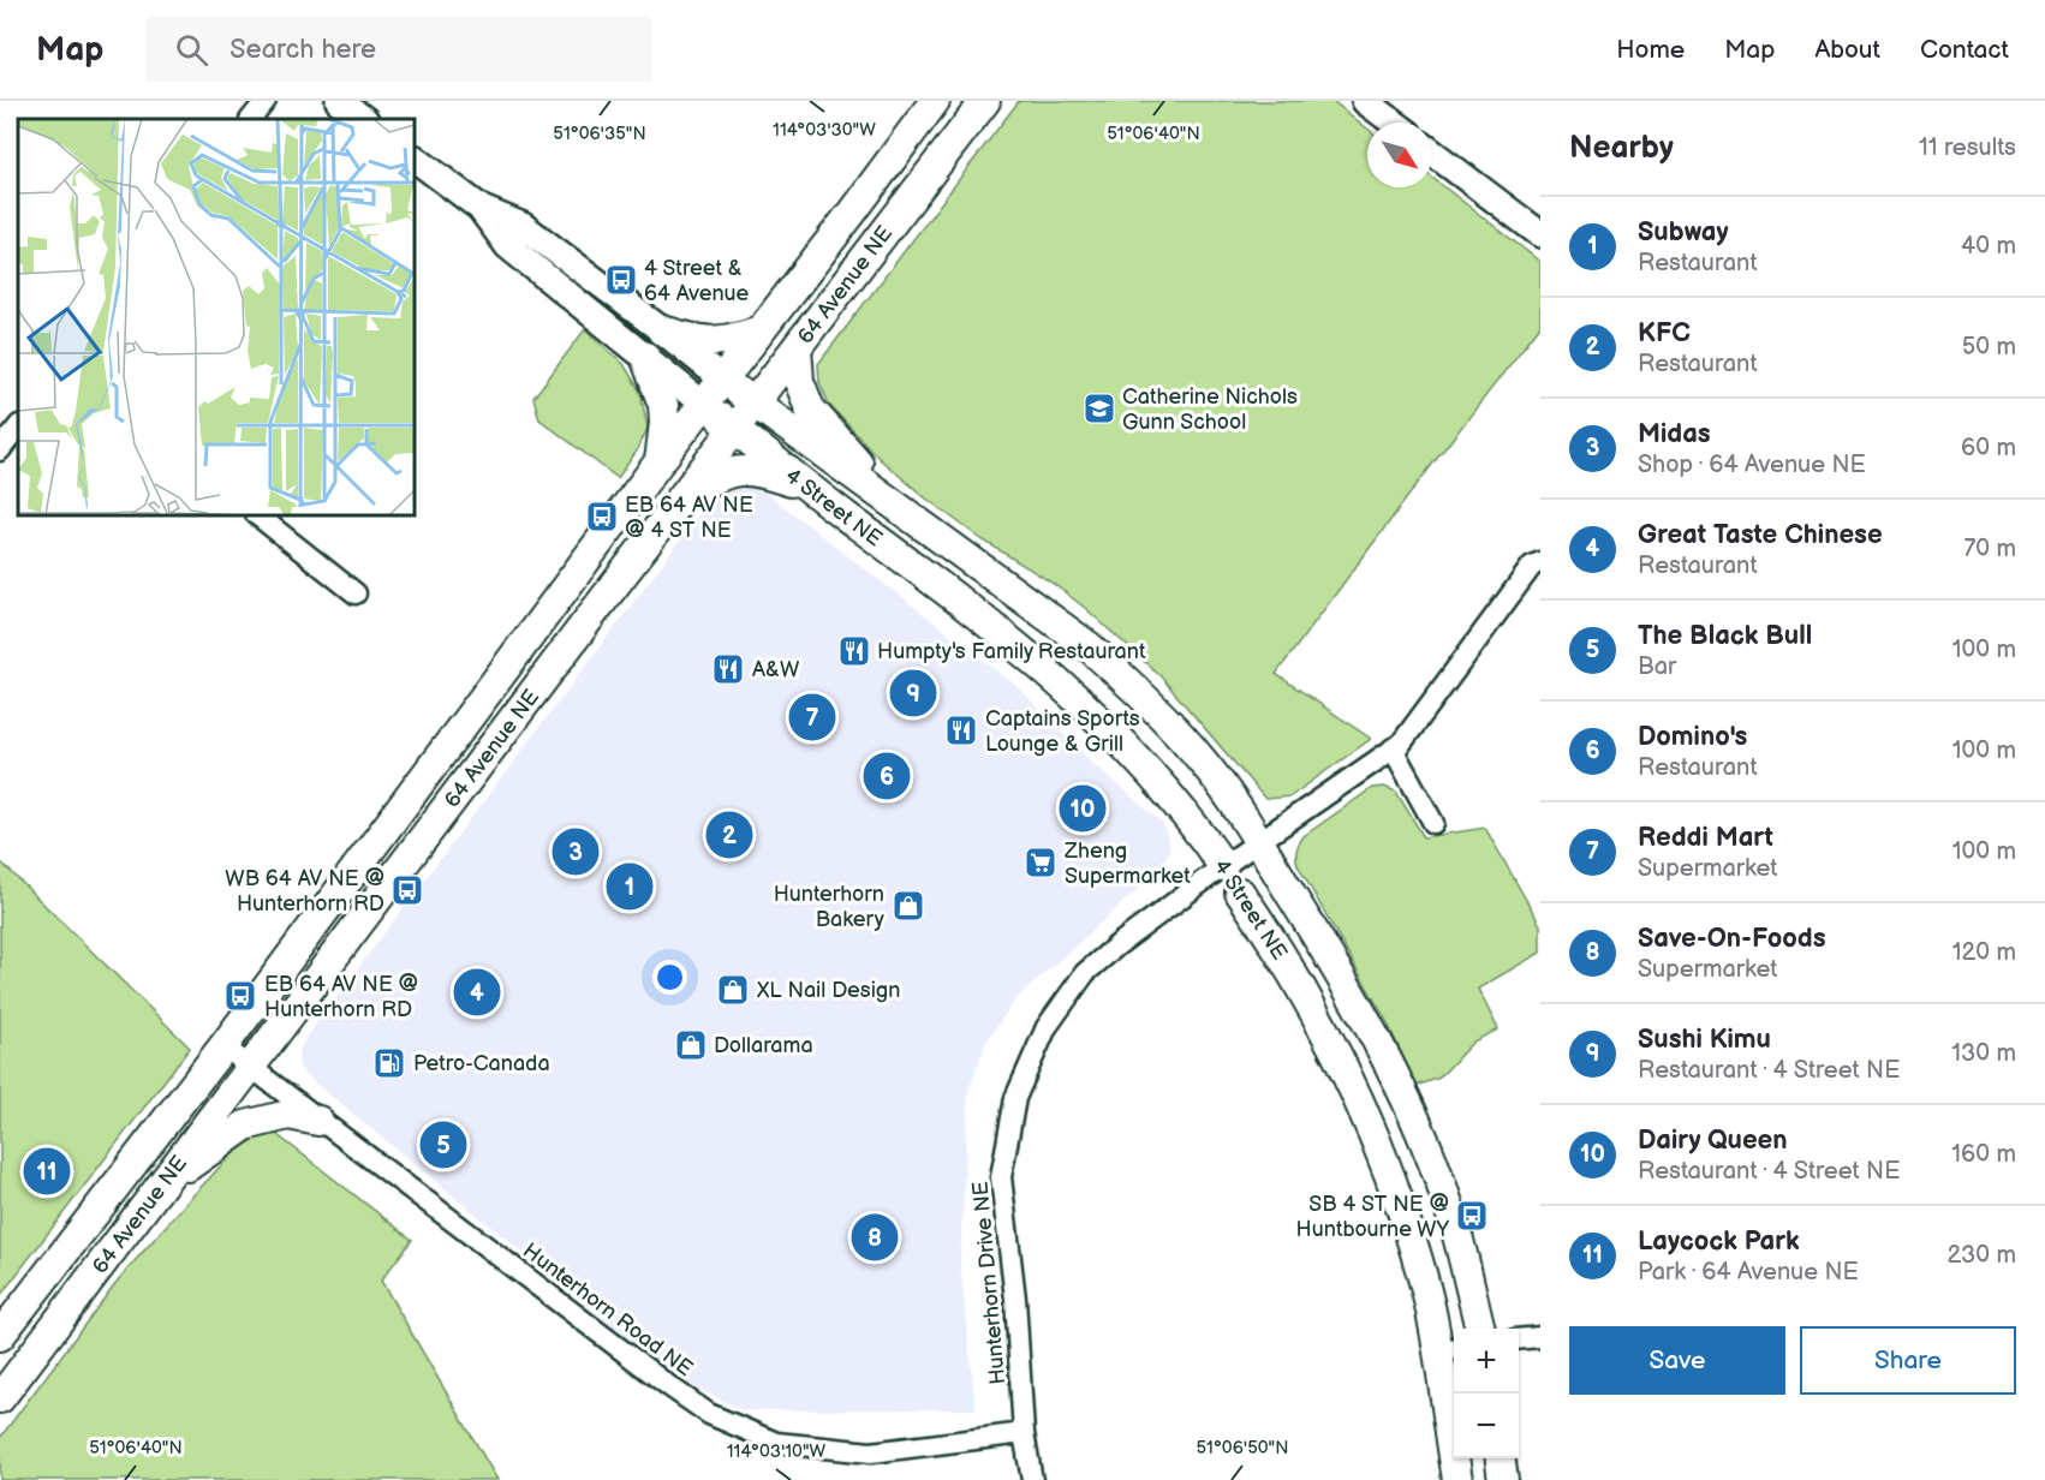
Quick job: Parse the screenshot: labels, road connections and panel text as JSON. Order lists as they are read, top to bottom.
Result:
{
  "streets": {
    "main road": ["64 Avenue NE", "4 Street NE"],
    "street": ["Hunterhorn Drive NE", "Hunterhorn Road NE"]
  },
  "crossings": [
    ["64 Avenue NE", "4 Street NE"],
    ["64 Avenue NE", "Hunterhorn Road NE"],
    ["4 Street NE", "Hunterhorn Drive NE"],
    ["Hunterhorn Drive NE", "Hunterhorn Road NE"]
  ],
  "places": {
    "bus stop": [
      "4 Street & 64 Avenue",
      "EB 64 AV NE @ 4 ST NE",
      "WB 64 AV NE @ Hunterhorn RD",
      "EB 64 AV NE @ Hunterhorn RD",
      "SB 4 ST NE @ Huntbourne WY"
    ],
    "school or university": ["Catherine Nichols Gunn School"],
    "restaurant": ["Humpty's Family Restaurant", "A&W", "Captains Sports Lounge & Grill"],
    "supermarket": ["Zheng Supermarket"],
    "shop": ["Hunterhorn Bakery", "XL Nail Design", "Dollarama"],
    "fuel station": ["Petro-Canada"]
  },
  "north": "bottom right",
  "page": {
    "header": "Map",
    "search": "Search here",
    "nav": [
      "Home",
      "Map",
      "About",
      "Contact"
    ],
    "heading": ["Nearby", "11 results"],
    "list": [
      {
        "mark": "1",
        "name": "Subway",
        "note": "Restaurant",
        "value": "40 m"
      },
      {
        "mark": "2",
        "name": "KFC",
        "note": "Restaurant",
        "value": "50 m"
      },
      {
        "mark": "3",
        "name": "Midas",
        "note": "Shop · 64 Avenue NE",
        "value": "60 m"
      },
      {
        "mark": "4",
        "name": "Great Taste Chinese",
        "note": "Restaurant",
        "value": "70 m"
      },
      {
        "mark": "5",
        "name": "The Black Bull",
        "note": "Bar",
        "value": "100 m"
      },
      {
        "mark": "6",
        "name": "Domino's",
        "note": "Restaurant",
        "value": "100 m"
      },
      {
        "mark": "7",
        "name": "Reddi Mart",
        "note": "Supermarket",
        "value": "100 m"
      },
      {
        "mark": "8",
        "name": "Save-On-Foods",
        "note": "Supermarket",
        "value": "120 m"
      },
      {
        "mark": "9",
        "name": "Sushi Kimu",
        "note": "Restaurant · 4 Street NE",
        "value": "130 m"
      },
      {
        "mark": "10",
        "name": "Dairy Queen",
        "note": "Restaurant · 4 Street NE",
        "value": "160 m"
      },
      {
        "mark": "11",
        "name": "Laycock Park",
        "note": "Park · 64 Avenue NE",
        "value": "230 m"
      }
    ],
    "pins": [
      "9",
      "7",
      "6",
      "10",
      "2",
      "3",
      "1",
      "4",
      "5",
      "11",
      "8"
    ],
    "buttons": ["Save", "Share"],
    "map_buttons": ["+", "−"]
  },
  "coordinates": [
    "114°03'30\"W",
    "51°06'35\"N",
    "51°06'40\"N",
    "51°06'50\"N",
    "114°03'10\"W"
  ]
}
